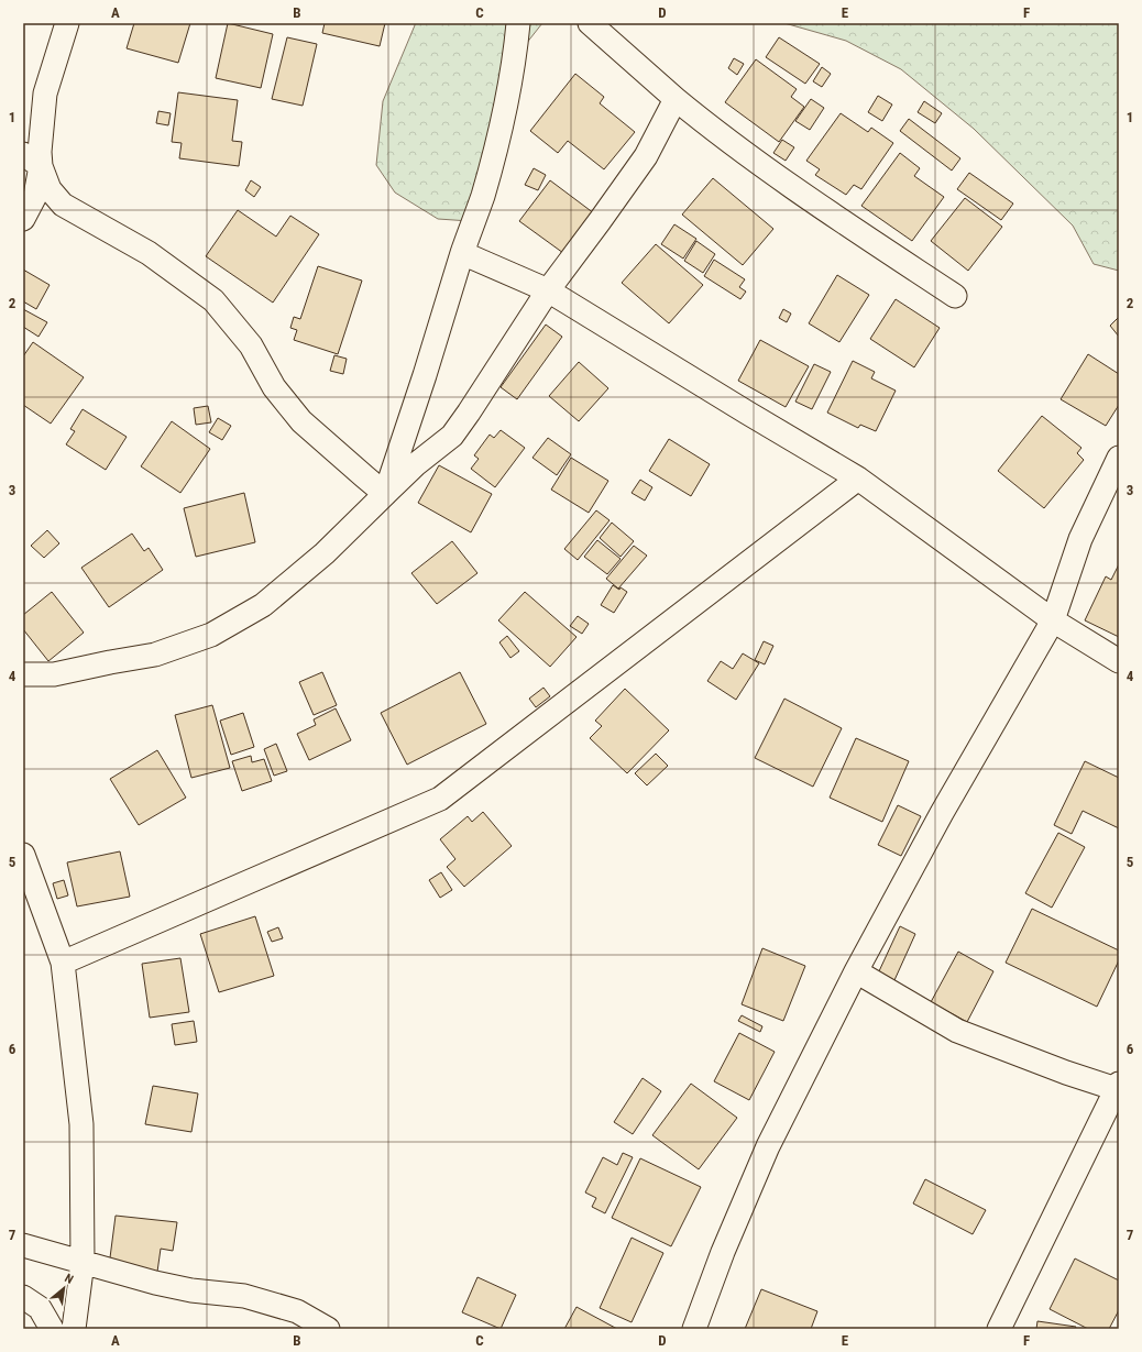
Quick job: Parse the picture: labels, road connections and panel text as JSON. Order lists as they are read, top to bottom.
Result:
{
  "north": "top right",
  "grid": {
    "columns": [
      "A",
      "B",
      "C",
      "D",
      "E",
      "F"
    ],
    "rows": [
      "1",
      "2",
      "3",
      "4",
      "5",
      "6",
      "7"
    ]
  }
}
